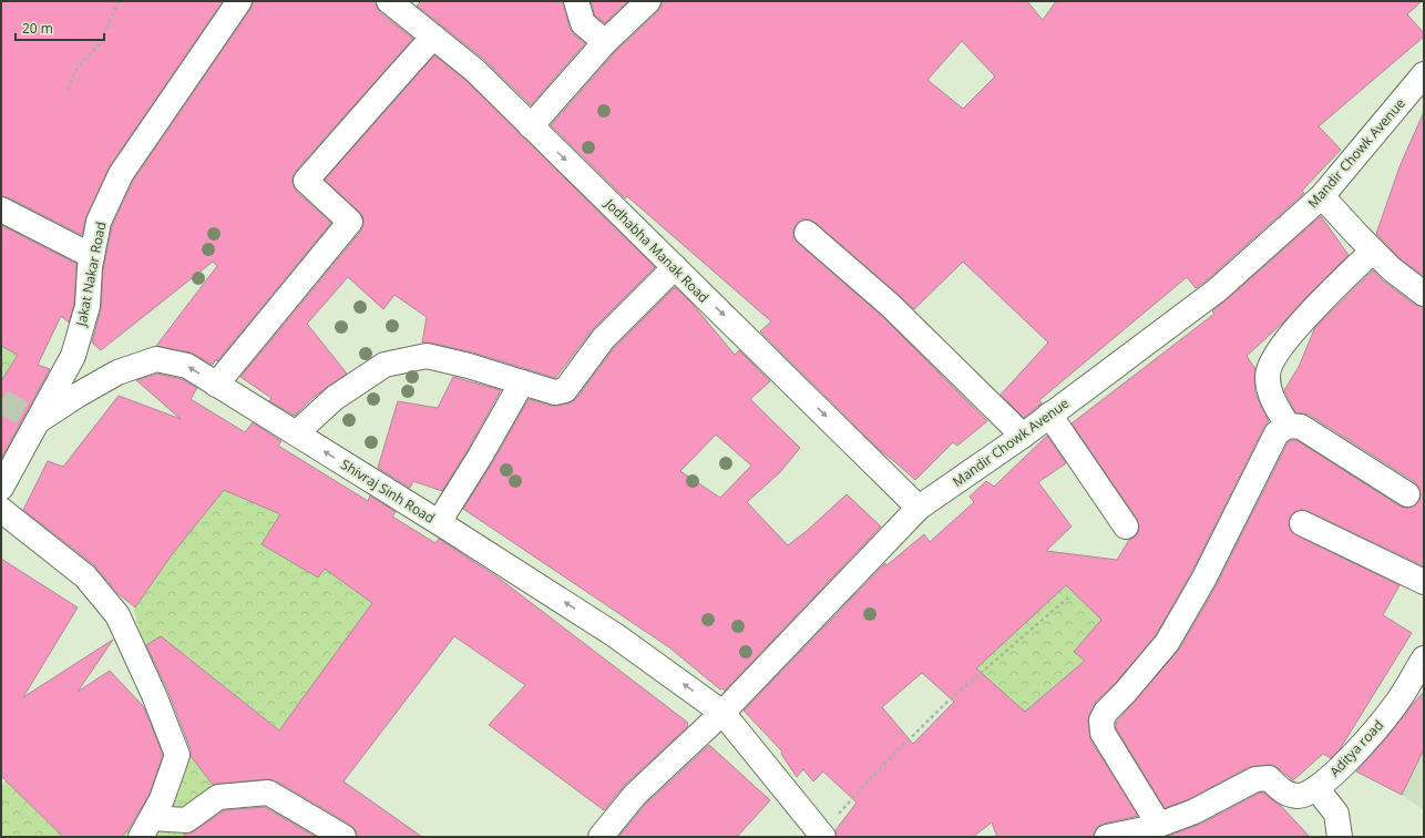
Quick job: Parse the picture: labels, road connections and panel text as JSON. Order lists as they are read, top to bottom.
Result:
{
  "streets": {
    "main road": [
      "Mandir Chowk Avenue",
      "Jodhabha Manak Road",
      "Jakat Nakar Road",
      "Shivraj Sinh Road",
      "Aditya road"
    ]
  },
  "crossings": [
    ["Mandir Chowk Avenue", "Jodhabha Manak Road"],
    ["Mandir Chowk Avenue", "Shivraj Sinh Road"],
    ["Jakat Nakar Road", "Shivraj Sinh Road"]
  ],
  "one_way": ["Shivraj Sinh Road"],
  "scale_bar": "20 m"
}
